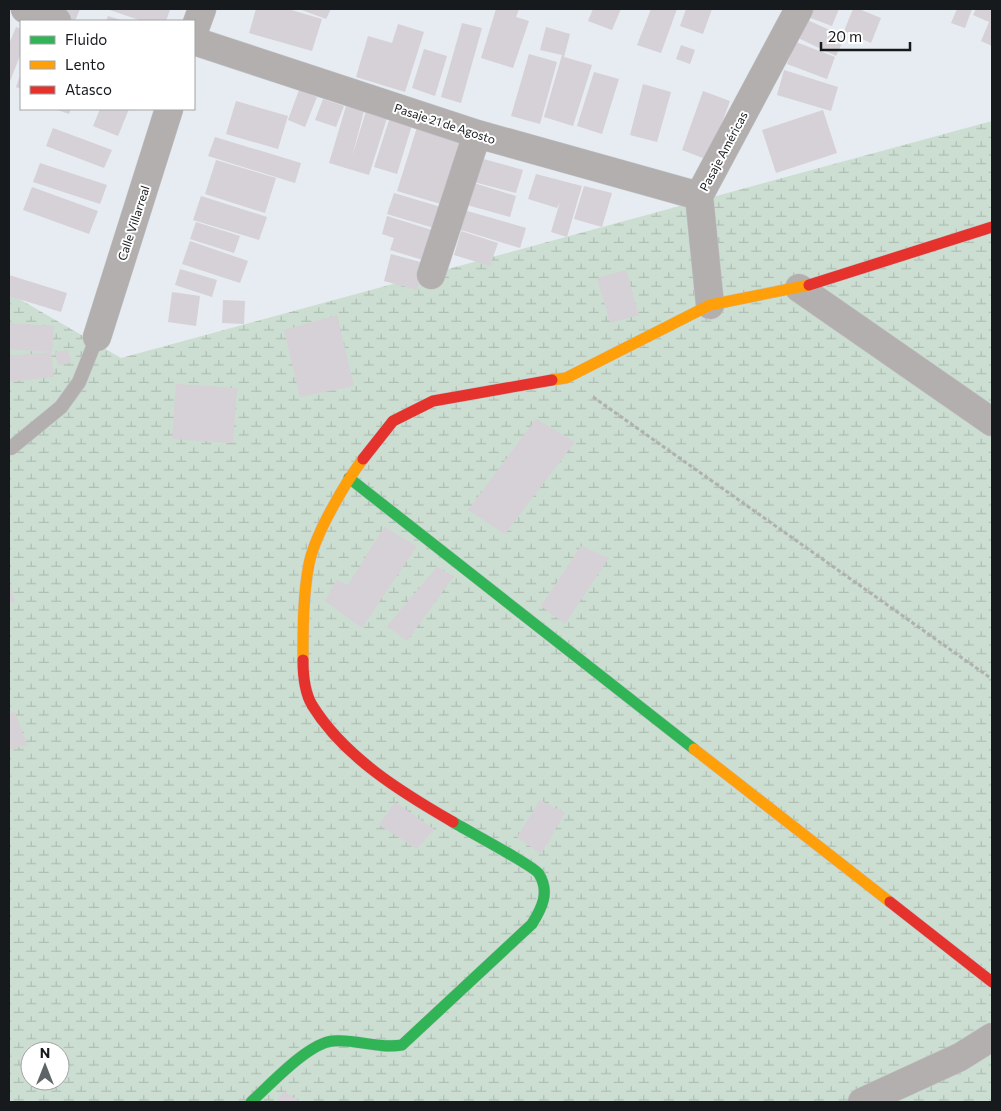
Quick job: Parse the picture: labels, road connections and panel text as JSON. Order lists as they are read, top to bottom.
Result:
{
  "streets": {
    "street": ["Pasaje 21 de Agosto", "Pasaje Américas", "Calle Villarreal"]
  },
  "crossings": [
    ["Pasaje 21 de Agosto", "Pasaje Américas"]
  ],
  "legend": ["Fluido", "Lento", "Atasco"],
  "scale_bar": "20 m",
  "north": "top"
}
